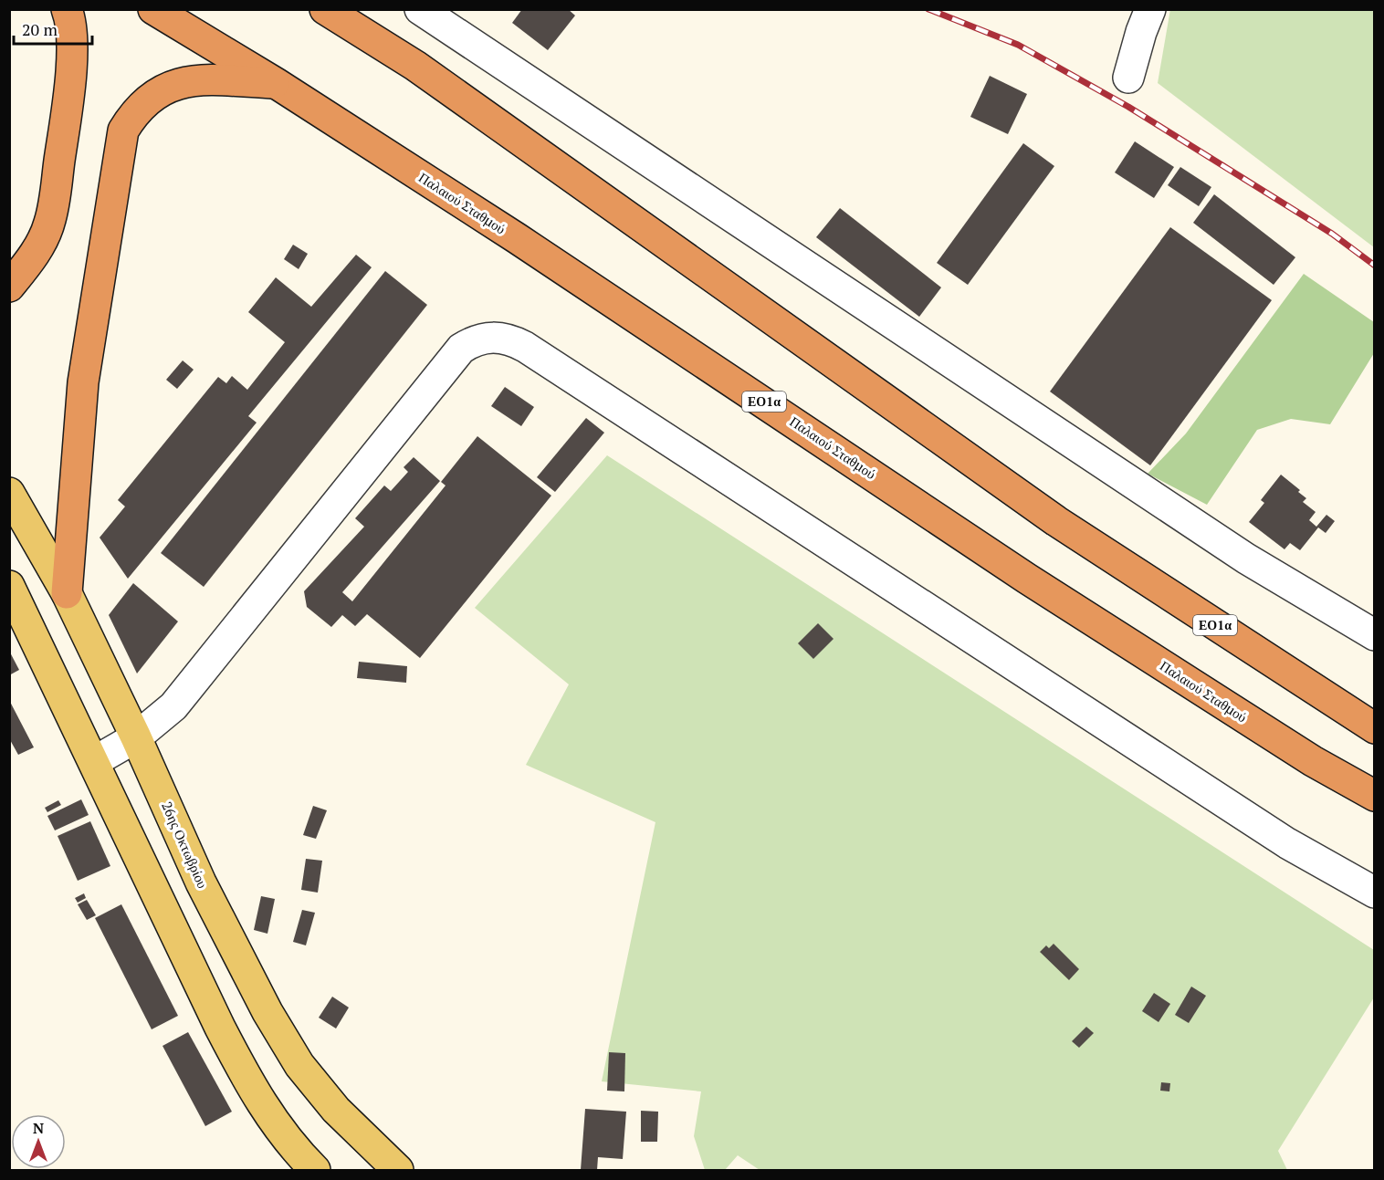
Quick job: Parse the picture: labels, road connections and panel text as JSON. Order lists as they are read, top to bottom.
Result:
{
  "streets": {
    "highway": ["Παλαιού Σταθμού", "ΕΟ1α"],
    "main road": ["26ης Οκτωβρίου"]
  },
  "scale_bar": "20 m",
  "north": "top"
}
